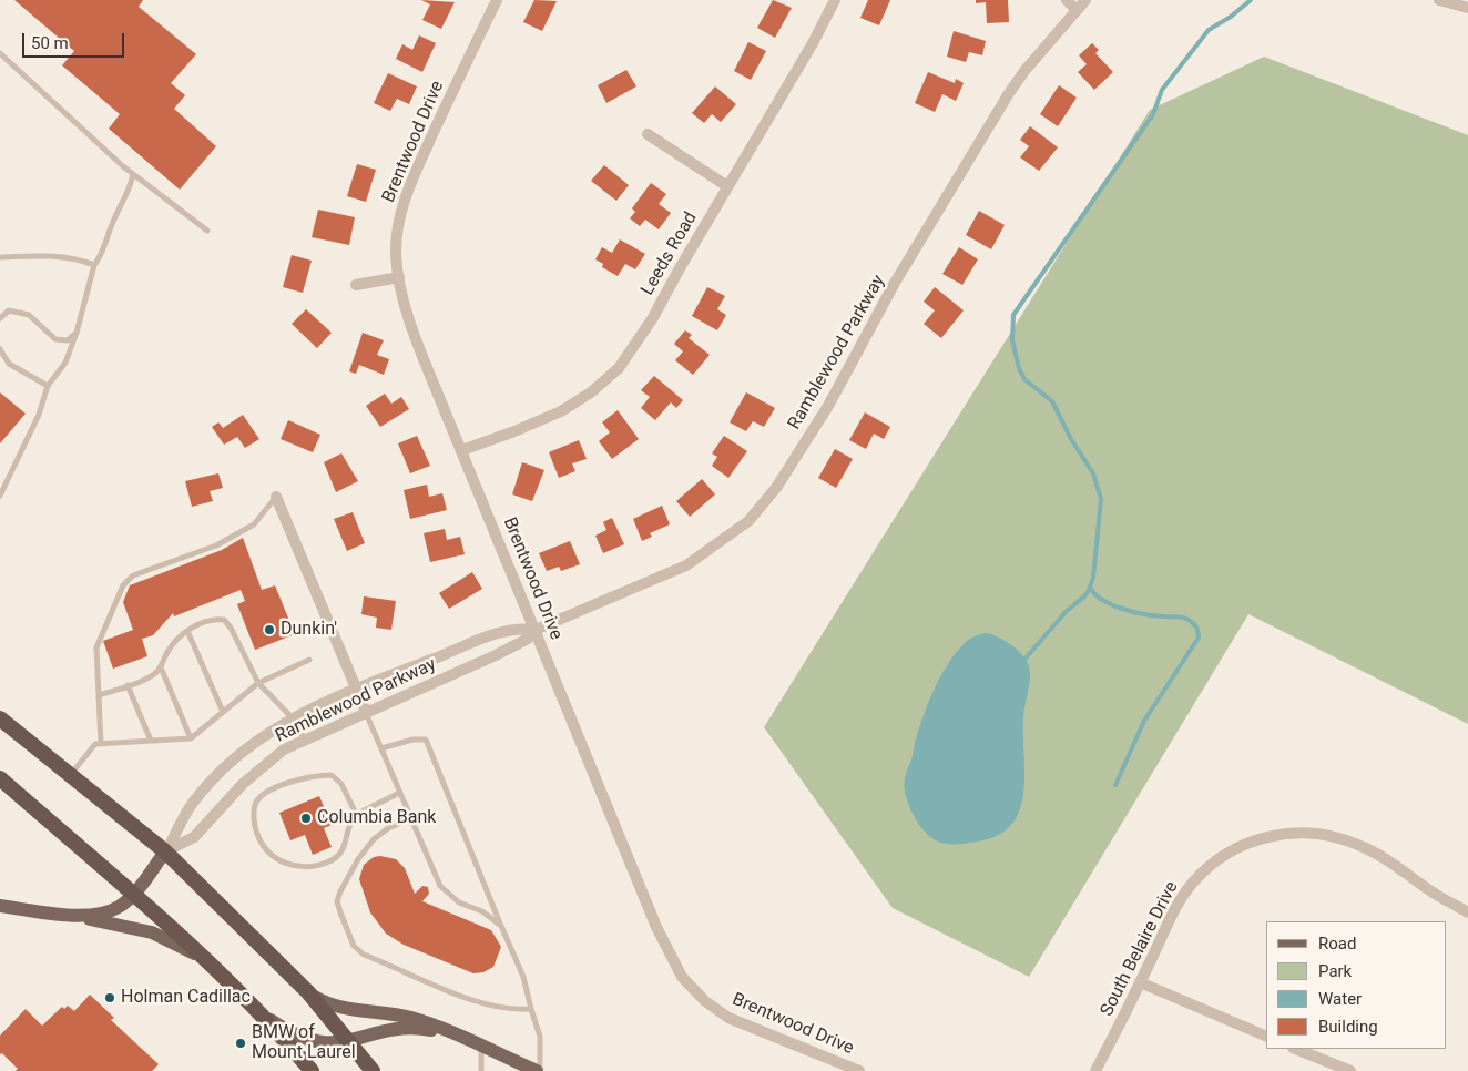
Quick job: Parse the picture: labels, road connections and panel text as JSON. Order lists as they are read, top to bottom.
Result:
{
  "streets": {
    "street": [
      "Brentwood Drive",
      "Leeds Road",
      "Ramblewood Parkway",
      "South Belaire Drive"
    ]
  },
  "crossings": [
    ["Brentwood Drive", "Leeds Road"],
    ["Brentwood Drive", "Ramblewood Parkway"]
  ],
  "places": [
    "Dunkin'",
    "Columbia Bank",
    "Holman Cadillac",
    "BMW of Mount Laurel"
  ],
  "legend": [
    "Road",
    "Park",
    "Water",
    "Building"
  ],
  "scale_bar": "50 m"
}
